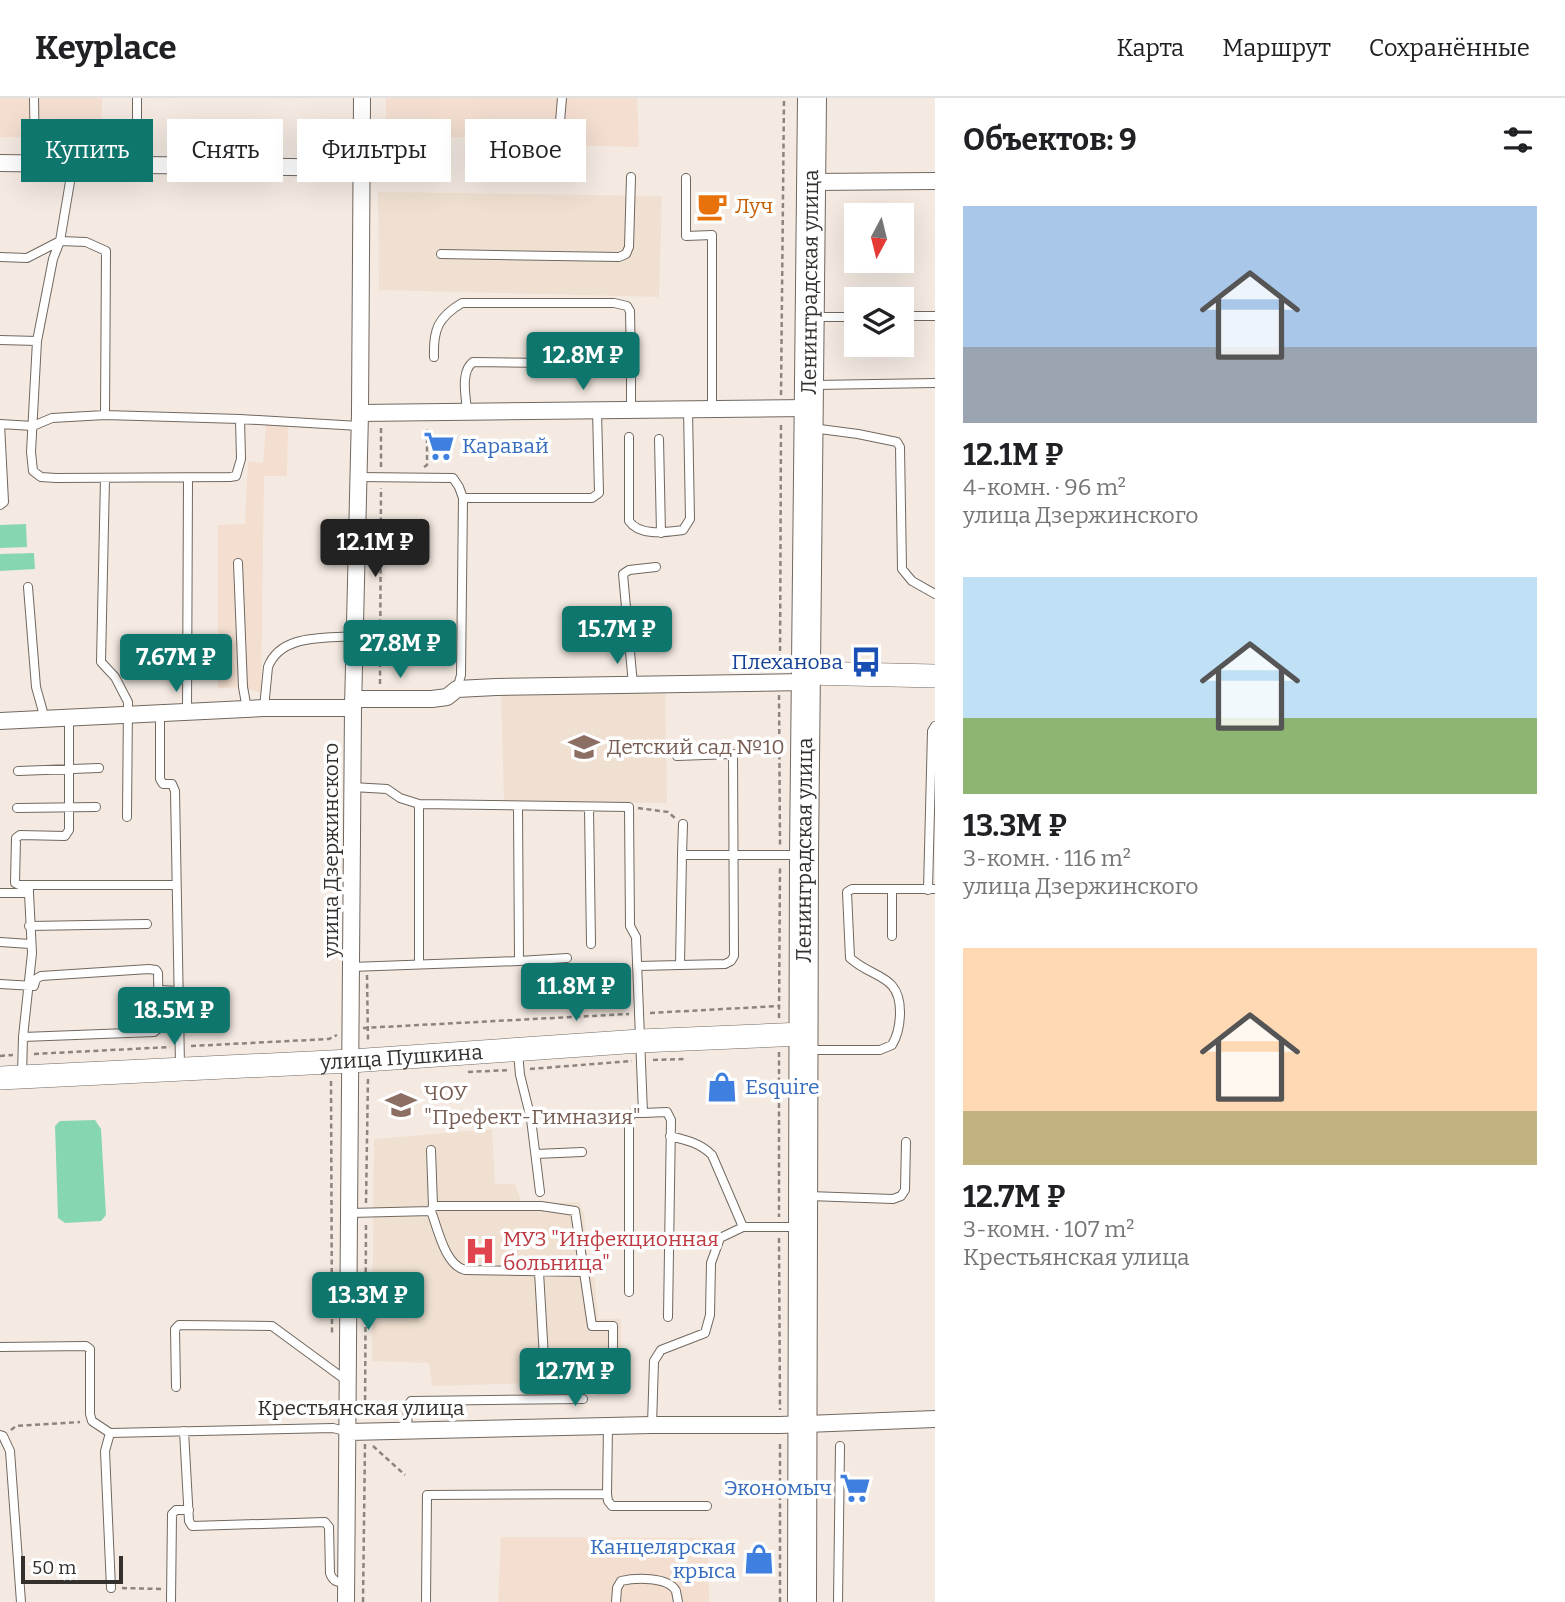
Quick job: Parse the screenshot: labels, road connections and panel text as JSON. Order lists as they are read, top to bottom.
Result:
{
  "streets": {
    "highway": ["Ленинградская улица"],
    "main road": ["улица Пушкина"],
    "street": ["улица Дзержинского", "Крестьянская улица"]
  },
  "crossings": [
    ["Ленинградская улица", "улица Пушкина"],
    ["Ленинградская улица", "Крестьянская улица"],
    ["улица Дзержинского", "улица Пушкина"],
    ["улица Дзержинского", "Крестьянская улица"]
  ],
  "places": {
    "cafe": ["Луч"],
    "supermarket": ["Каравай", "Экономыч"],
    "bus stop": ["Плеханова"],
    "school or university": ["Детский сад №10", "ЧОУ \"Префект-Гимназия\""],
    "shop": ["Esquire", "Канцелярская крыса"],
    "hospital": ["МУЗ \"Инфекционная больница\""]
  },
  "scale_bar": "50 m",
  "north": "bottom",
  "page": {
    "header": "Keyplace",
    "nav": ["Карта", "Маршрут", "Сохранённые"],
    "heading": "Объектов: 9",
    "chip": [
      "Купить",
      "Снять",
      "Фильтры",
      "Новое"
    ],
    "list": [
      {
        "name": "12.1M ₽",
        "note": "4-комн. · 96 m² · улица Дзержинского"
      },
      {
        "name": "13.3M ₽",
        "note": "3-комн. · 116 m² · улица Дзержинского"
      },
      {
        "name": "12.7M ₽",
        "note": "3-комн. · 107 m² · Крестьянская улица"
      }
    ],
    "price": [
      "12.8M ₽",
      "12.1M ₽",
      "15.7M ₽",
      "27.8M ₽",
      "7.67M ₽",
      "11.8M ₽",
      "18.5M ₽",
      "13.3M ₽",
      "12.7M ₽"
    ],
    "scale": "50 m"
  }
}
